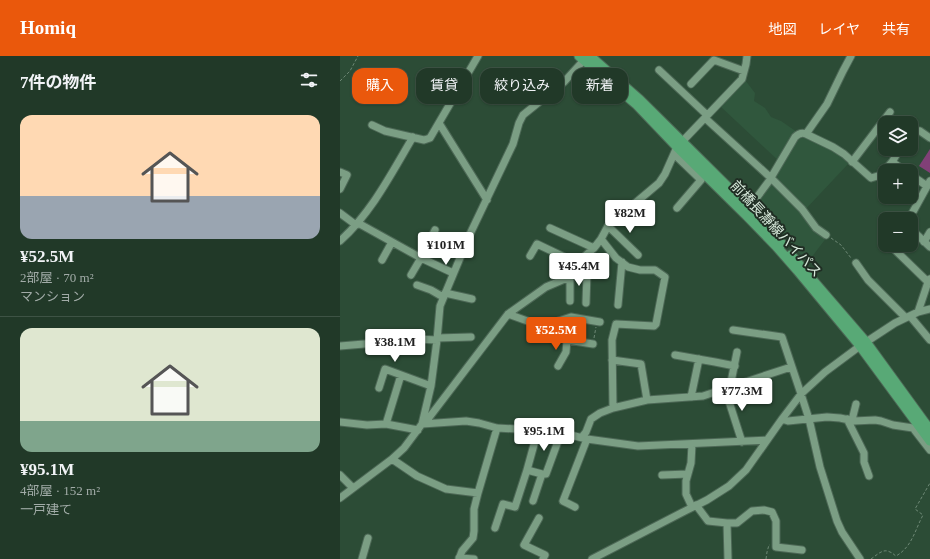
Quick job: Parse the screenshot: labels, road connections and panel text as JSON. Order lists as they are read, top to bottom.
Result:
{
  "streets": {
    "main road": ["前橋長瀞線バイパス"]
  },
  "page": {
    "header": "Homiq",
    "nav": ["地図", "レイヤ", "共有"],
    "heading": "7件の物件",
    "chip": [
      "購入",
      "賃貸",
      "絞り込み",
      "新着"
    ],
    "list": [
      {
        "name": "¥52.5M",
        "note": "2部屋 · 70 m² · マンション"
      },
      {
        "name": "¥95.1M",
        "note": "4部屋 · 152 m² · 一戸建て"
      }
    ],
    "map_buttons": ["+", "−"],
    "price": [
      "¥82M",
      "¥101M",
      "¥45.4M",
      "¥52.5M",
      "¥38.1M",
      "¥77.3M",
      "¥95.1M"
    ]
  }
}
